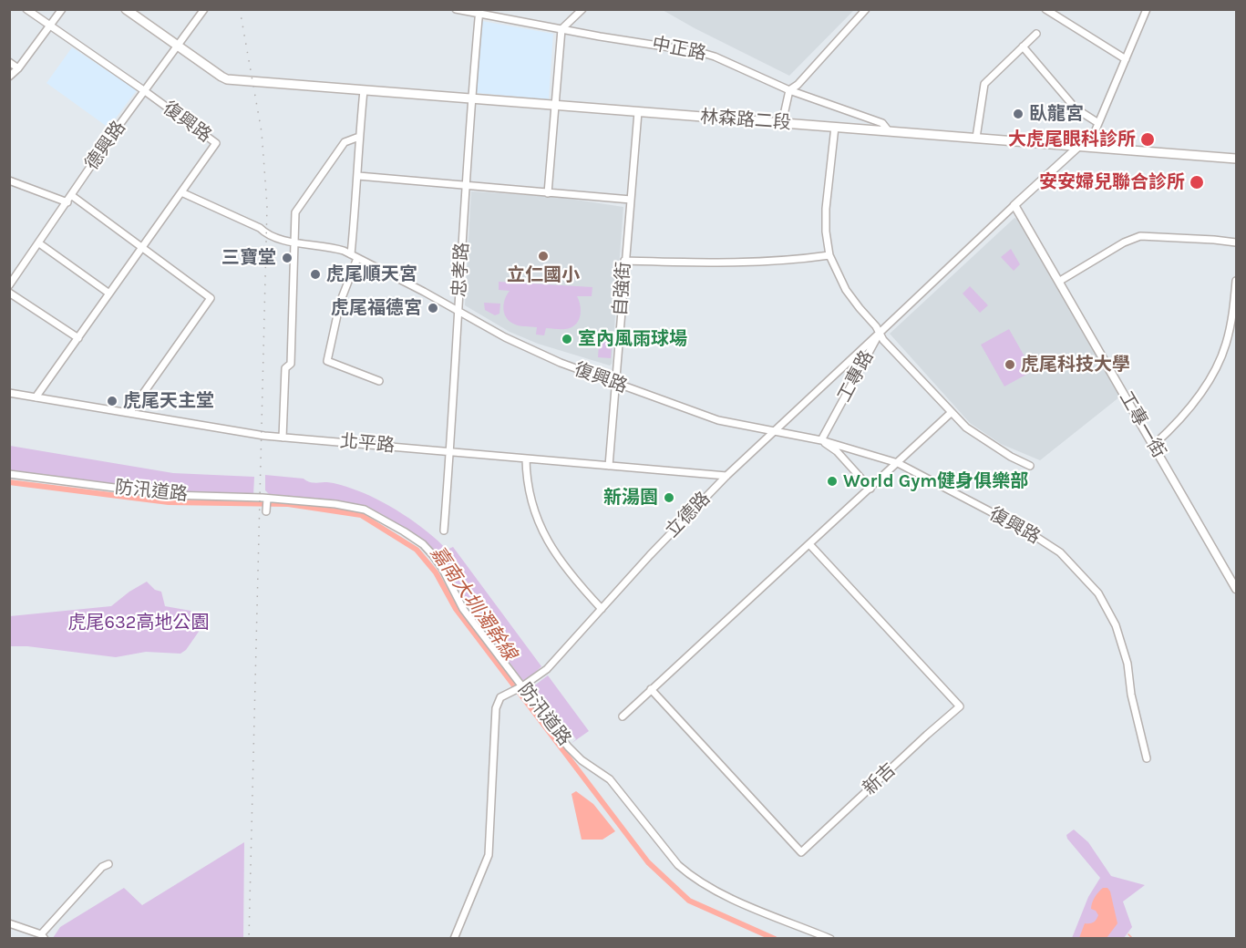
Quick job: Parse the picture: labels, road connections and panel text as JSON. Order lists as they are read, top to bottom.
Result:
{
  "streets": {
    "main road": ["林森路二段"],
    "street": [
      "中正路",
      "復興路",
      "德興路",
      "忠孝路",
      "自強街",
      "工專路",
      "工專一街",
      "北平路",
      "防汛道路",
      "立德路",
      "新吉"
    ]
  },
  "crossings": [
    ["中正路", "林森路二段"],
    ["中正路", "忠孝路"],
    ["林森路二段", "德興路"],
    ["林森路二段", "忠孝路"],
    ["林森路二段", "自強街"],
    ["林森路二段", "工專路"],
    ["復興路", "德興路"],
    ["復興路", "忠孝路"],
    ["復興路", "自強街"],
    ["復興路", "工專路"],
    ["復興路", "立德路"],
    ["忠孝路", "北平路"],
    ["自強街", "北平路"],
    ["工專路", "工專一街"],
    ["工專路", "立德路"],
    ["北平路", "立德路"],
    ["防汛道路", "立德路"]
  ],
  "water": ["嘉南大圳濁幹線"],
  "parks": ["虎尾632高地公園"],
  "places": [
    "臥龍宮",
    "大虎尾眼科診所",
    "安安婦兒聯合診所",
    "立仁國小",
    "三寶堂",
    "虎尾順天宮",
    "虎尾福德宮",
    "室內風雨球場",
    "虎尾科技大學",
    "虎尾天主堂",
    "World Gym健身俱樂部",
    "新湯園"
  ]
}
